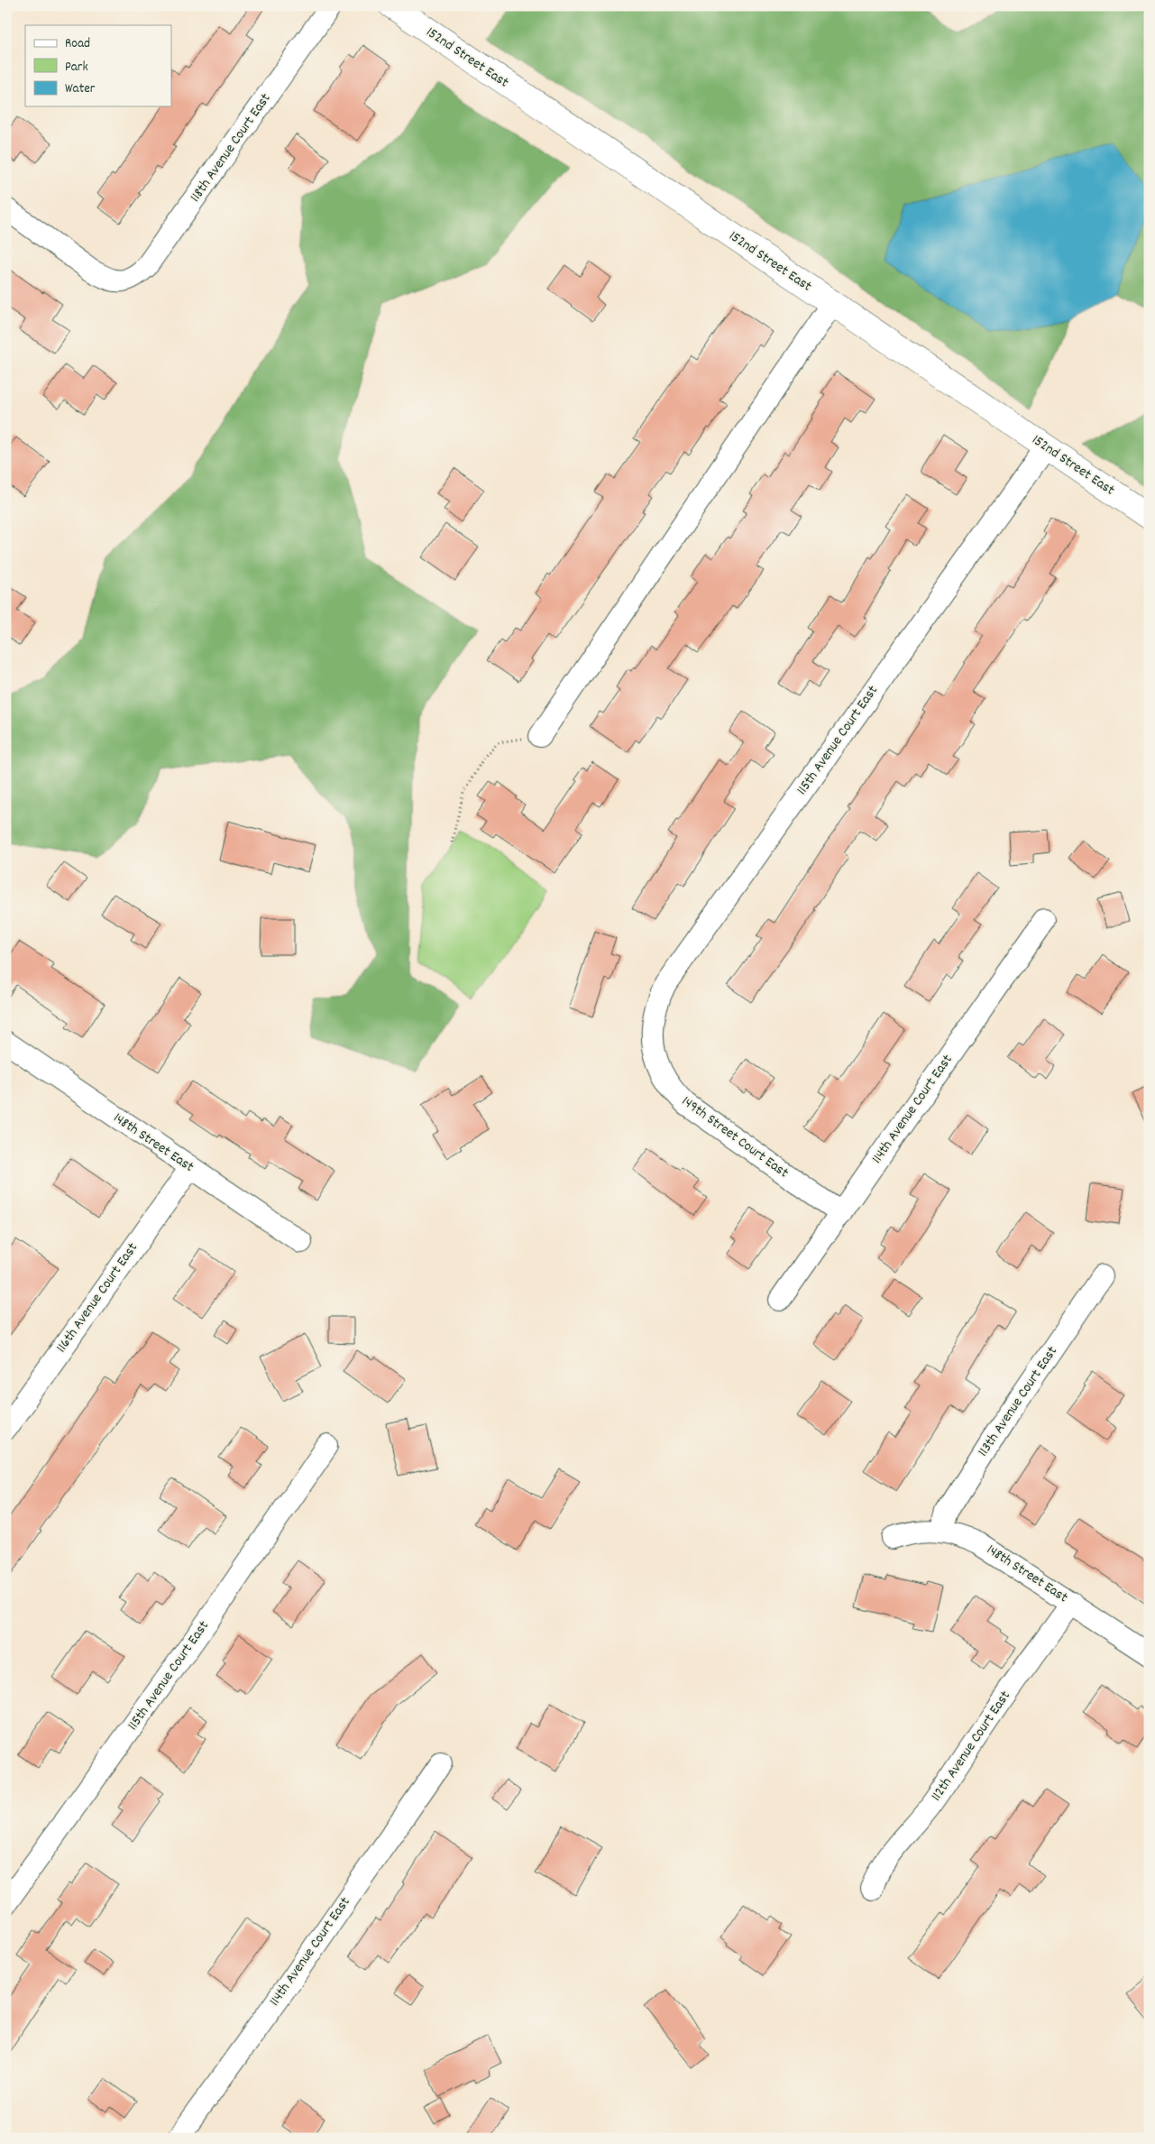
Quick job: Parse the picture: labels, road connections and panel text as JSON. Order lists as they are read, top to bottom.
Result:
{
  "streets": {
    "main road": ["152nd Street East"],
    "street": [
      "118th Avenue Court East",
      "115th Avenue Court East",
      "114th Avenue Court East",
      "149th Street Court East",
      "148th Street East",
      "116th Avenue Court East",
      "113th Avenue Court East",
      "112th Avenue Court East"
    ]
  },
  "crossings": [
    ["152nd Street East", "115th Avenue Court East"],
    ["115th Avenue Court East", "149th Street Court East"],
    ["114th Avenue Court East", "149th Street Court East"],
    ["148th Street East", "116th Avenue Court East"],
    ["148th Street East", "113th Avenue Court East"],
    ["148th Street East", "112th Avenue Court East"]
  ],
  "legend": ["Road", "Park", "Water"]
}
